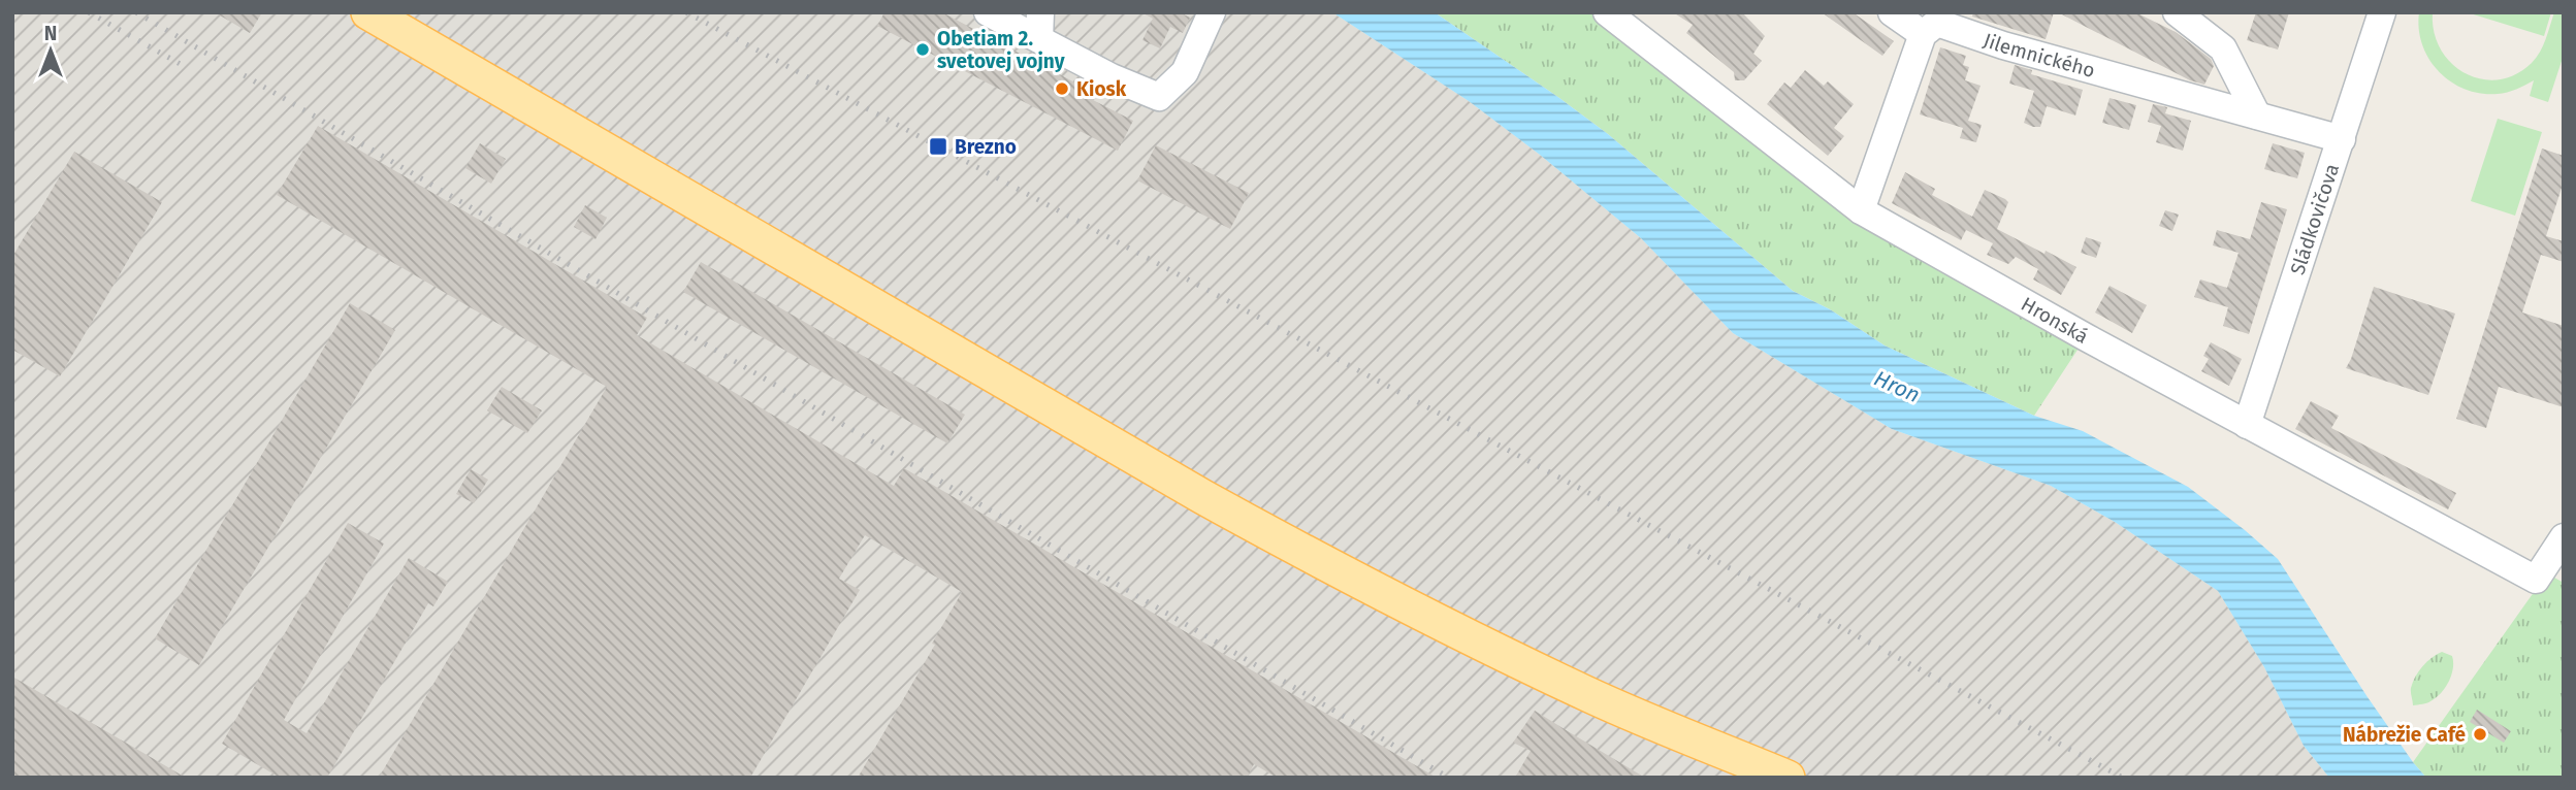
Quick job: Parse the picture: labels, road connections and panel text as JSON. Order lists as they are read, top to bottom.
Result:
{
  "streets": {
    "street": ["Jilemnického", "Sládkovičova", "Hronská"]
  },
  "crossings": [
    ["Jilemnického", "Sládkovičova"],
    ["Sládkovičova", "Hronská"]
  ],
  "water": ["Hron"],
  "places": {
    "other": ["Obetiam 2. svetovej vojny", "Kiosk", "Nábrežie Café"],
    "transit": ["Brezno"]
  },
  "north": "top"
}
